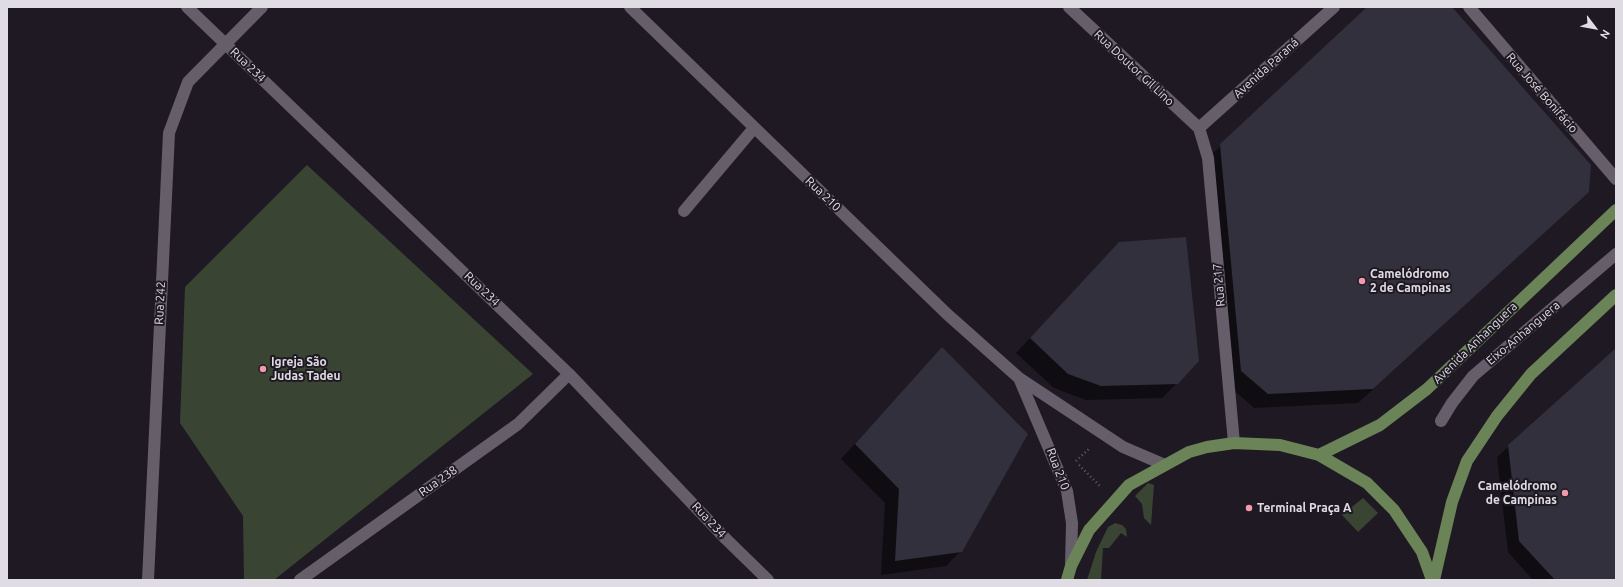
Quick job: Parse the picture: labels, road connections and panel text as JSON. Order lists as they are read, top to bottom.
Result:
{
  "streets": {
    "main road": ["Avenida Anhanguera"],
    "street": [
      "Rua 234",
      "Rua Doutor Gil Lino",
      "Avenida Paraná",
      "Rua José Bonifácio",
      "Rua 210",
      "Rua 217",
      "Rua 242",
      "Eixo-Anhanguera",
      "Rua 238"
    ]
  },
  "crossings": [
    ["Rua 234", "Rua 242"],
    ["Rua 234", "Rua 238"],
    ["Rua Doutor Gil Lino", "Avenida Paraná"],
    ["Rua Doutor Gil Lino", "Rua 217"],
    ["Avenida Paraná", "Rua 217"]
  ],
  "places": [
    "Camelódromo 2 de Campinas",
    "Igreja São Judas Tadeu",
    "Camelódromo de Campinas",
    "Terminal Praça A"
  ],
  "north": "bottom right"
}
